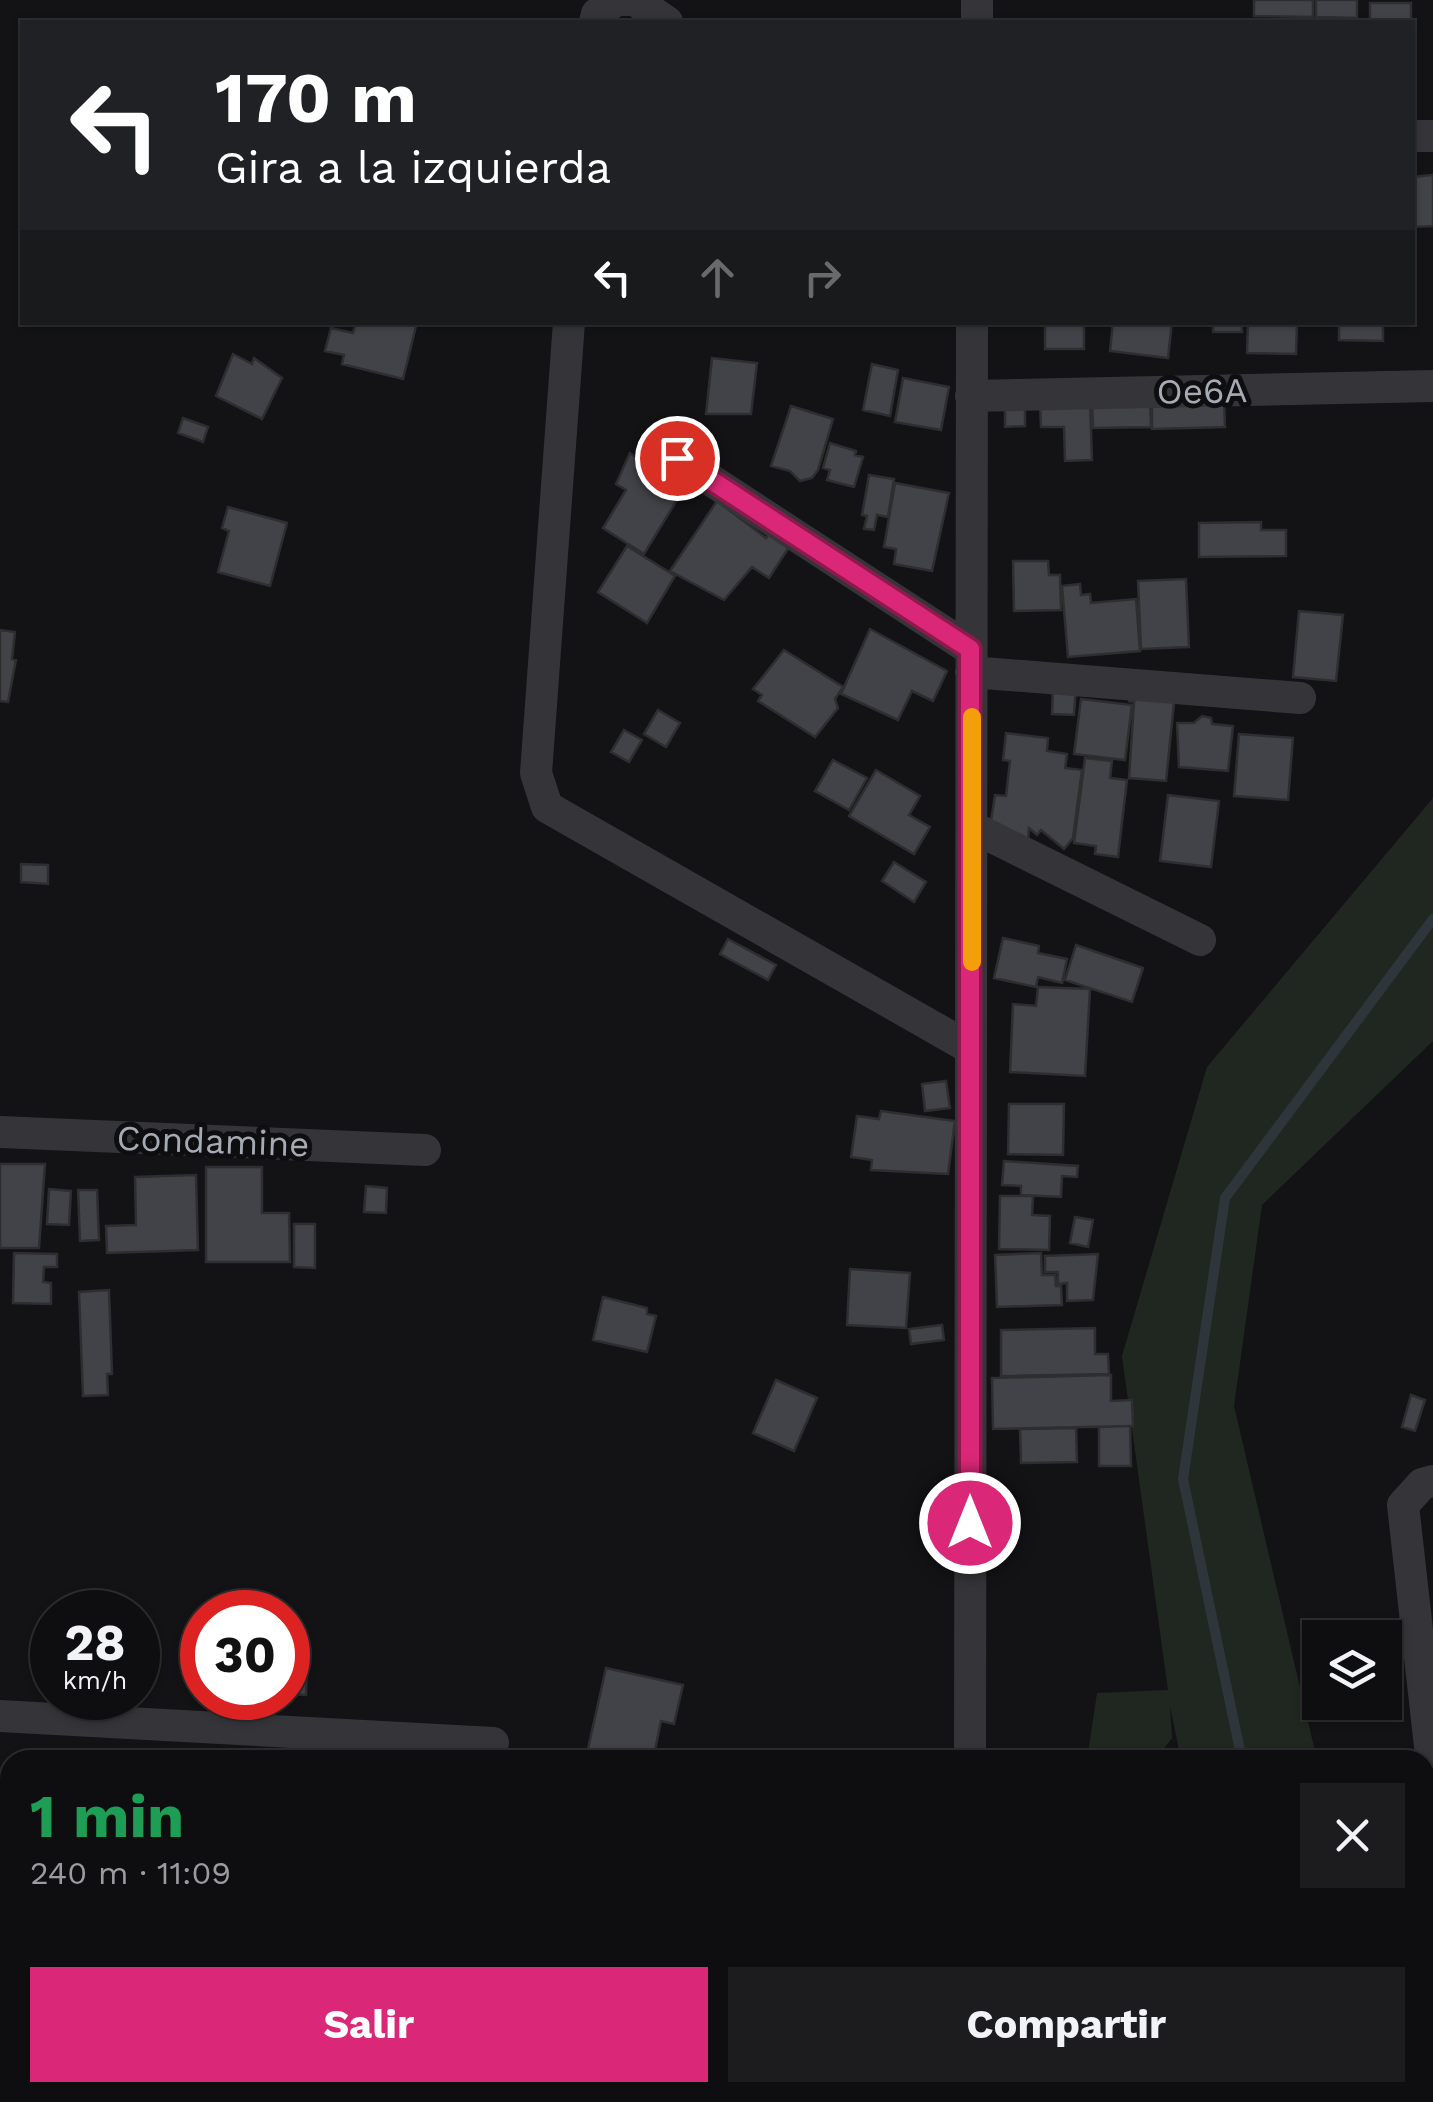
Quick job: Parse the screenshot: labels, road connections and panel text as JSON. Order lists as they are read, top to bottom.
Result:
{
  "streets": {
    "street": ["Oe6A", "Condamine"]
  },
  "page": {
    "turn": ["170 m", "Gira a la izquierda"],
    "speed": "28 km/h",
    "limit": "30",
    "heading": ["1 min", "240 m · 11:09"],
    "buttons": ["Salir", "Compartir"]
  }
}
